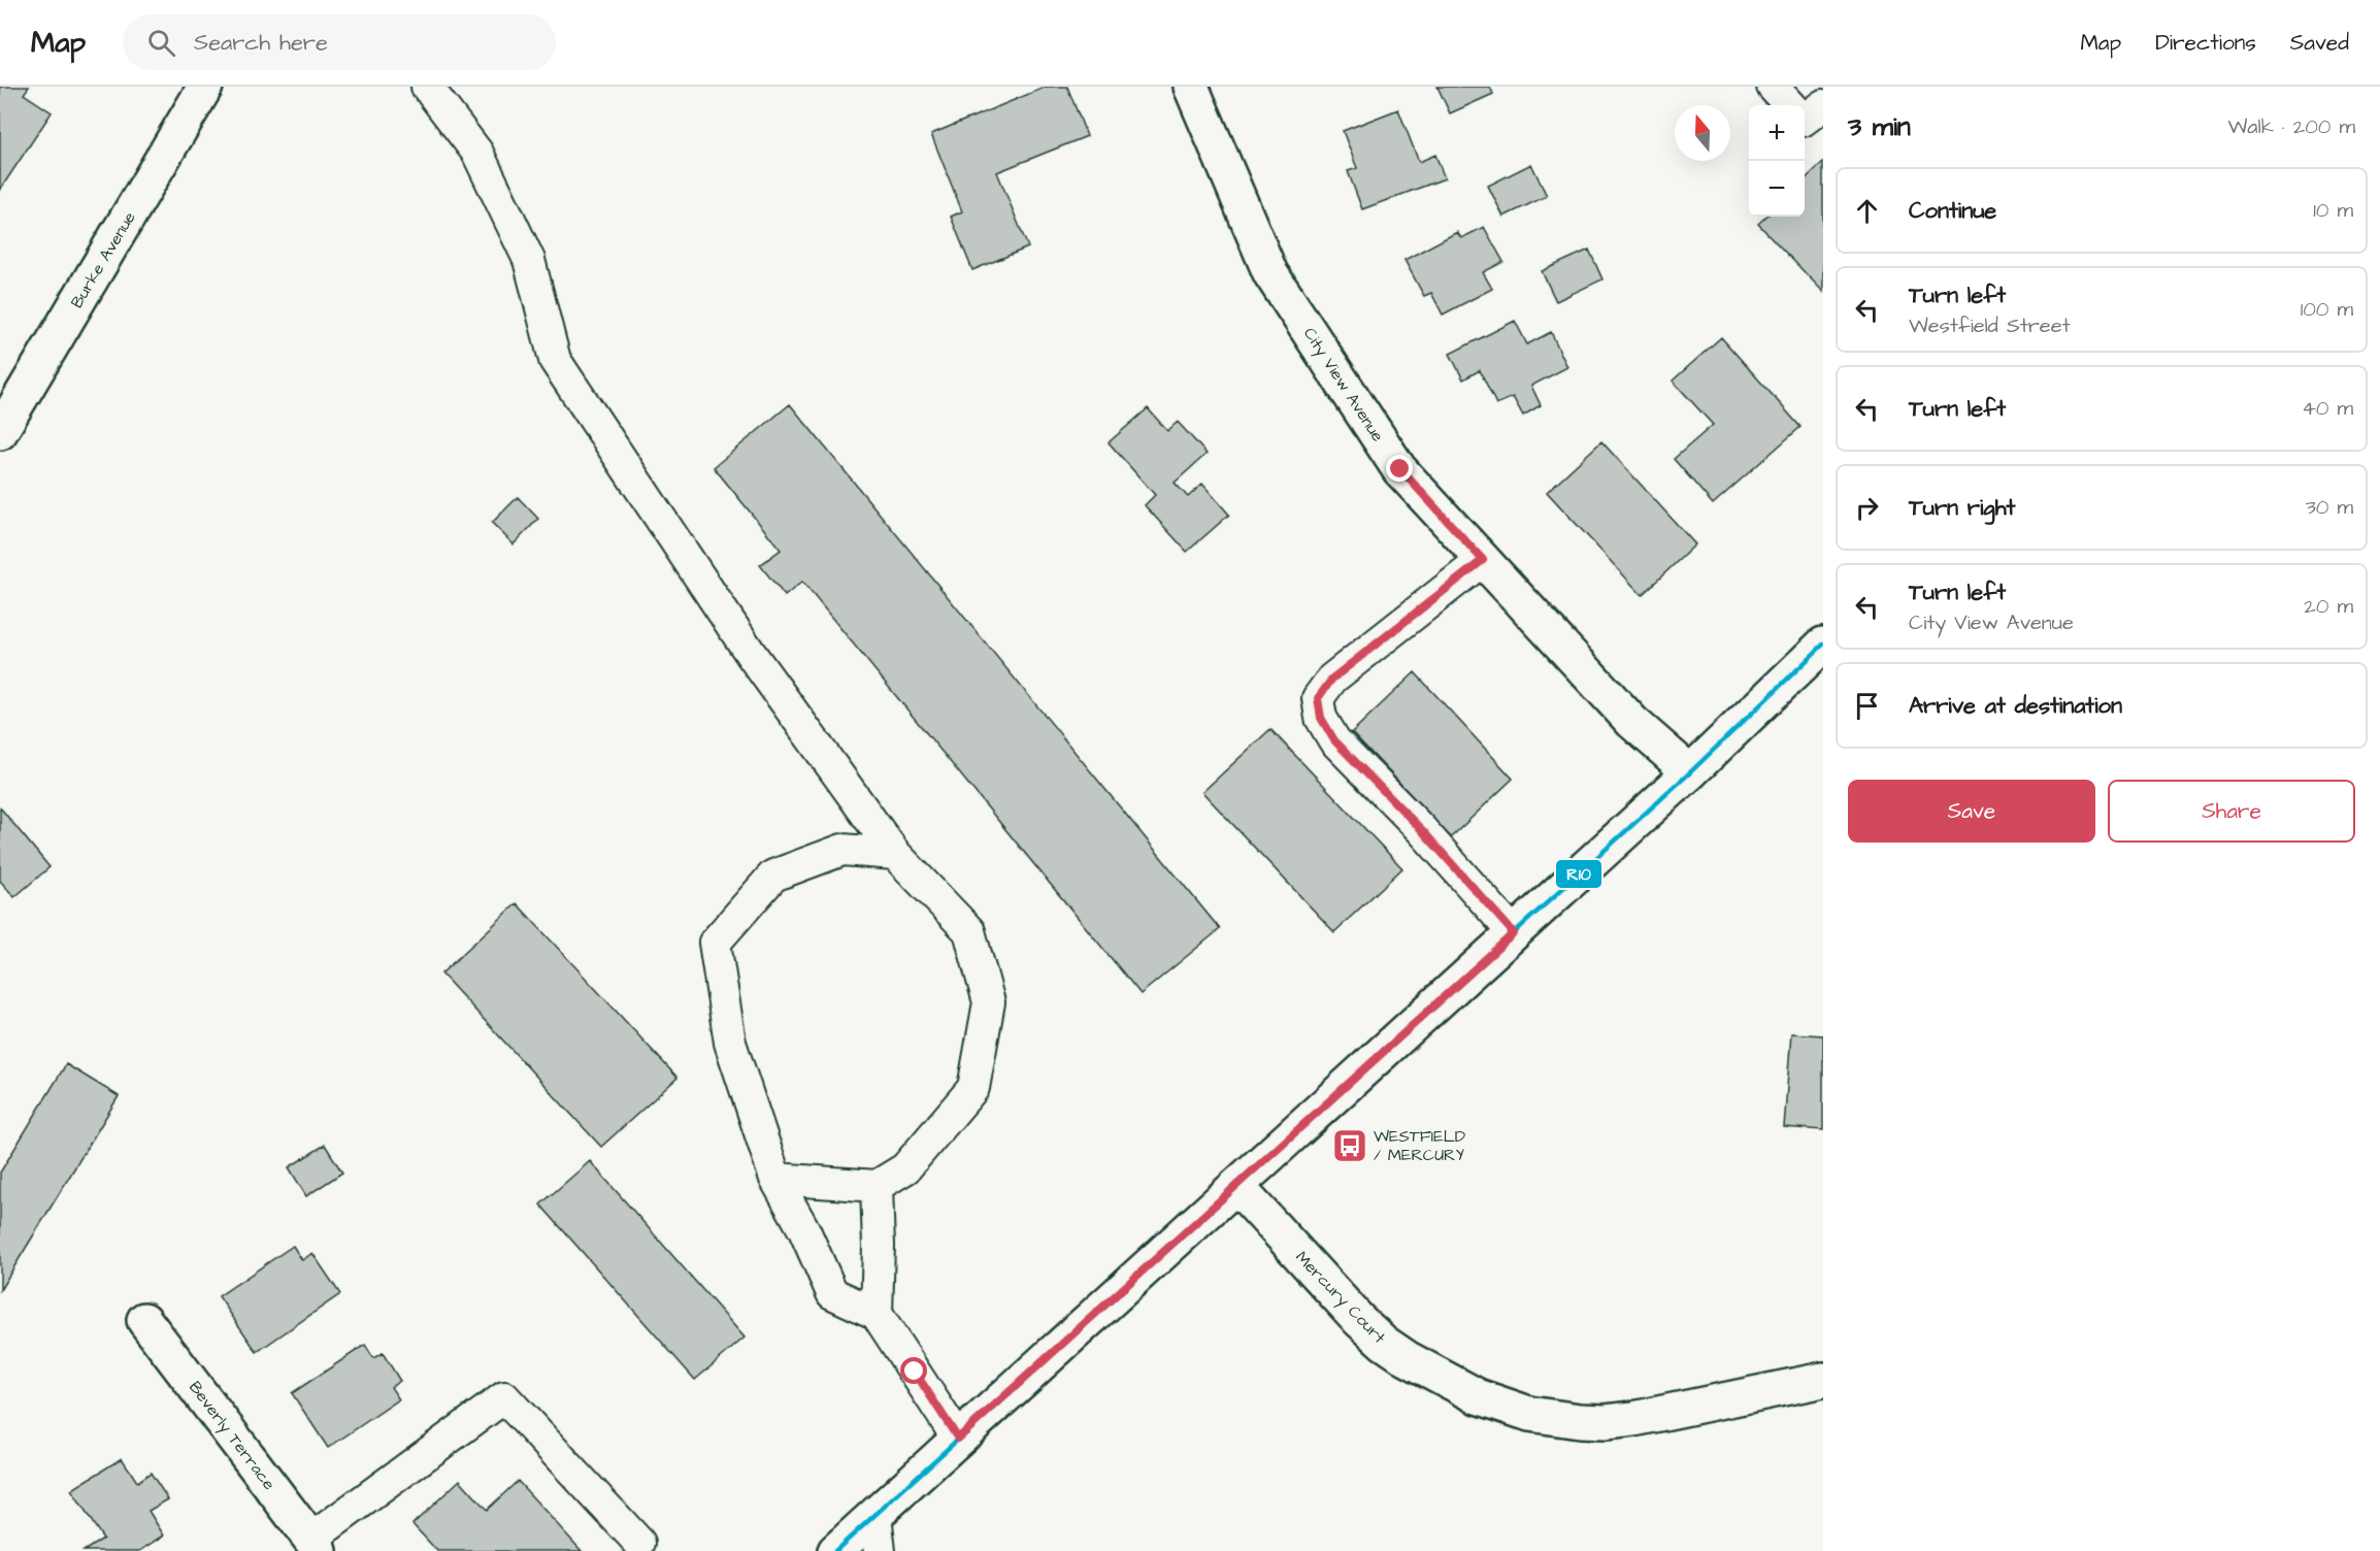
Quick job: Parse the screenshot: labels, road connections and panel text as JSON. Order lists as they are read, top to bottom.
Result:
{
  "streets": {
    "street": [
      "Burke Avenue",
      "City View Avenue",
      "Mercury Court",
      "Beverly Terrace"
    ]
  },
  "places": {
    "bus stop": ["WESTFIELD / MERCURY"]
  },
  "lines": ["transit line R10"],
  "north": "top",
  "page": {
    "header": "Map",
    "search": "Search here",
    "nav": ["Map", "Directions", "Saved"],
    "heading": ["3 min", "Walk · 200 m"],
    "map_buttons": ["+", "−"],
    "list": [
      ["Continue", "10 m"],
      ["Turn left", "Westfield Street", "100 m"],
      ["Turn left", "40 m"],
      ["Turn right", "30 m"],
      ["Turn left", "City View Avenue", "20 m"],
      "Arrive at destination"
    ],
    "buttons": ["Save", "Share"]
  }
}
